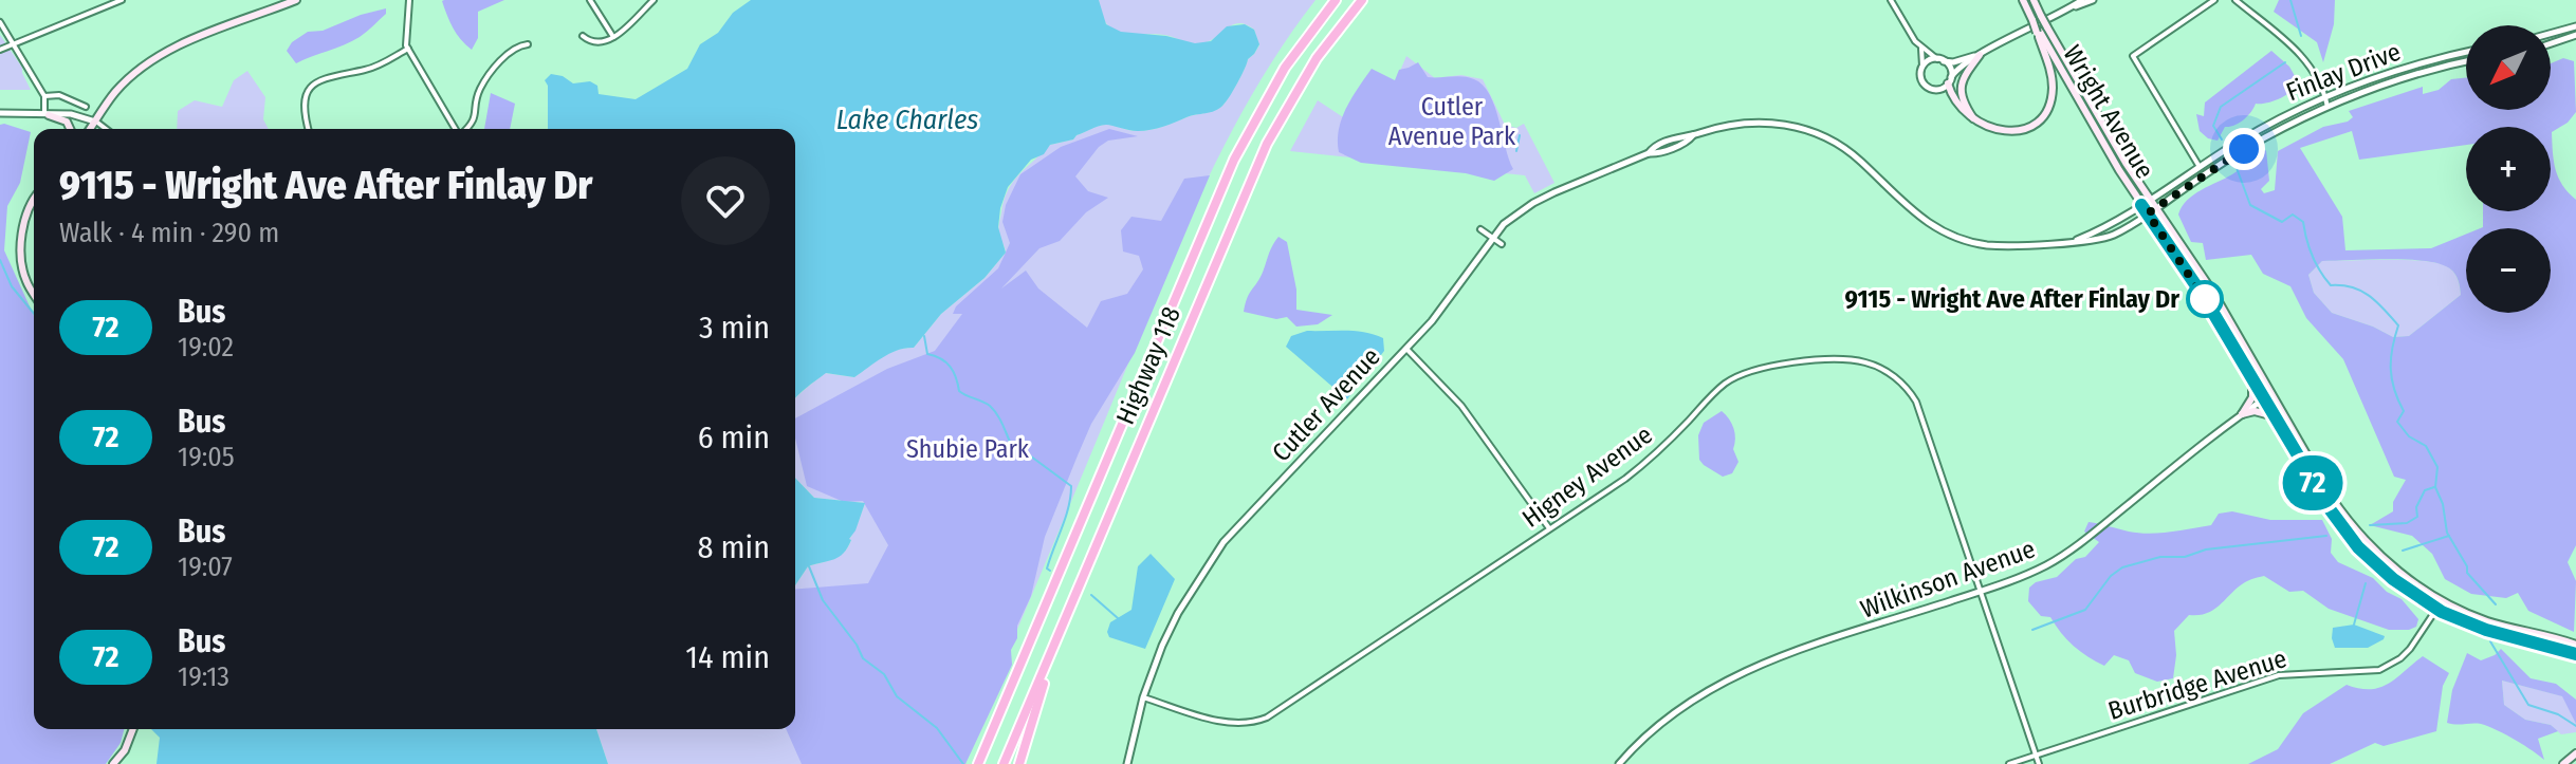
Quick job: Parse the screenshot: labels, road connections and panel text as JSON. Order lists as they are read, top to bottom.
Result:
{
  "streets": {
    "highway": ["Highway 118"],
    "main road": ["Wright Avenue"],
    "street": [
      "Finlay Drive",
      "Cutler Avenue",
      "Higney Avenue",
      "Wilkinson Avenue",
      "Burbridge Avenue"
    ]
  },
  "crossings": [
    ["Finlay Drive", "Wright Avenue"],
    ["Finlay Drive", "Cutler Avenue"],
    ["Wright Avenue", "Cutler Avenue"],
    ["Wright Avenue", "Wilkinson Avenue"],
    ["Wright Avenue", "Burbridge Avenue"],
    ["Cutler Avenue", "Higney Avenue"],
    ["Higney Avenue", "Wilkinson Avenue"],
    ["Higney Avenue", "Burbridge Avenue"]
  ],
  "water": ["Lake Charles"],
  "parks": ["Cutler Avenue Park", "Shubie Park"],
  "places": ["9115 - Wright Ave After Finlay Dr"],
  "lines": ["bus line 72"],
  "north": "bottom left",
  "page": {
    "on_map": "72",
    "map_buttons": ["+", "−"],
    "heading": ["9115 - Wright Ave After Finlay Dr", "Walk · 4 min · 290 m"],
    "list": [
      {
        "mark": "72",
        "name": "Bus",
        "note": "19:02",
        "value": "3 min"
      },
      {
        "mark": "72",
        "name": "Bus",
        "note": "19:05",
        "value": "6 min"
      },
      {
        "mark": "72",
        "name": "Bus",
        "note": "19:07",
        "value": "8 min"
      },
      {
        "mark": "72",
        "name": "Bus",
        "note": "19:13",
        "value": "14 min"
      }
    ]
  }
}
